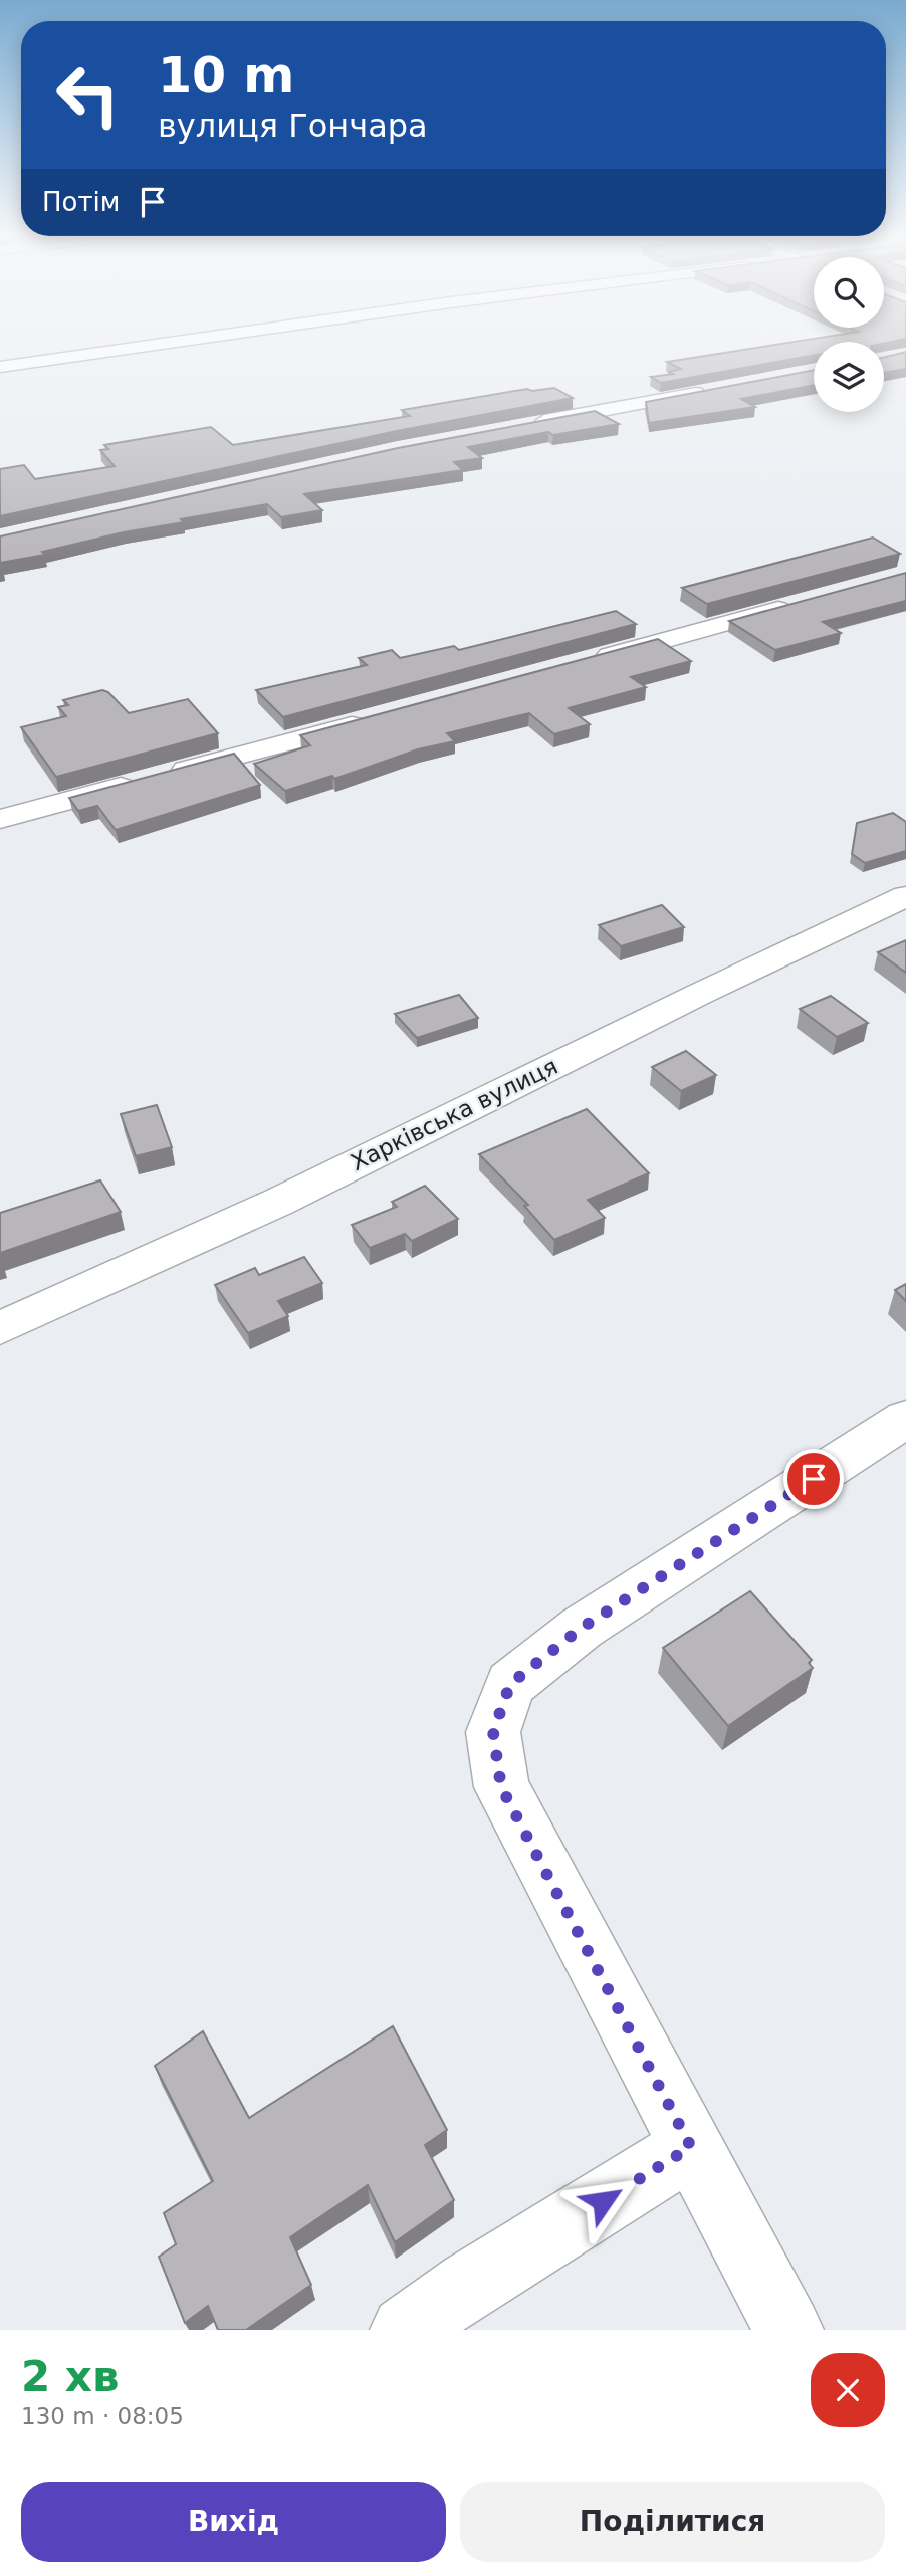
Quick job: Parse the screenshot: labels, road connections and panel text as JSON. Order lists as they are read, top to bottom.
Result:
{
  "streets": {
    "street": ["Харківська вулиця"]
  },
  "page": {
    "turn": ["10 m", "вулиця Гончара"],
    "then": "Потім",
    "heading": ["2 хв", "130 m · 08:05"],
    "buttons": ["Вихід", "Поділитися"]
  }
}
